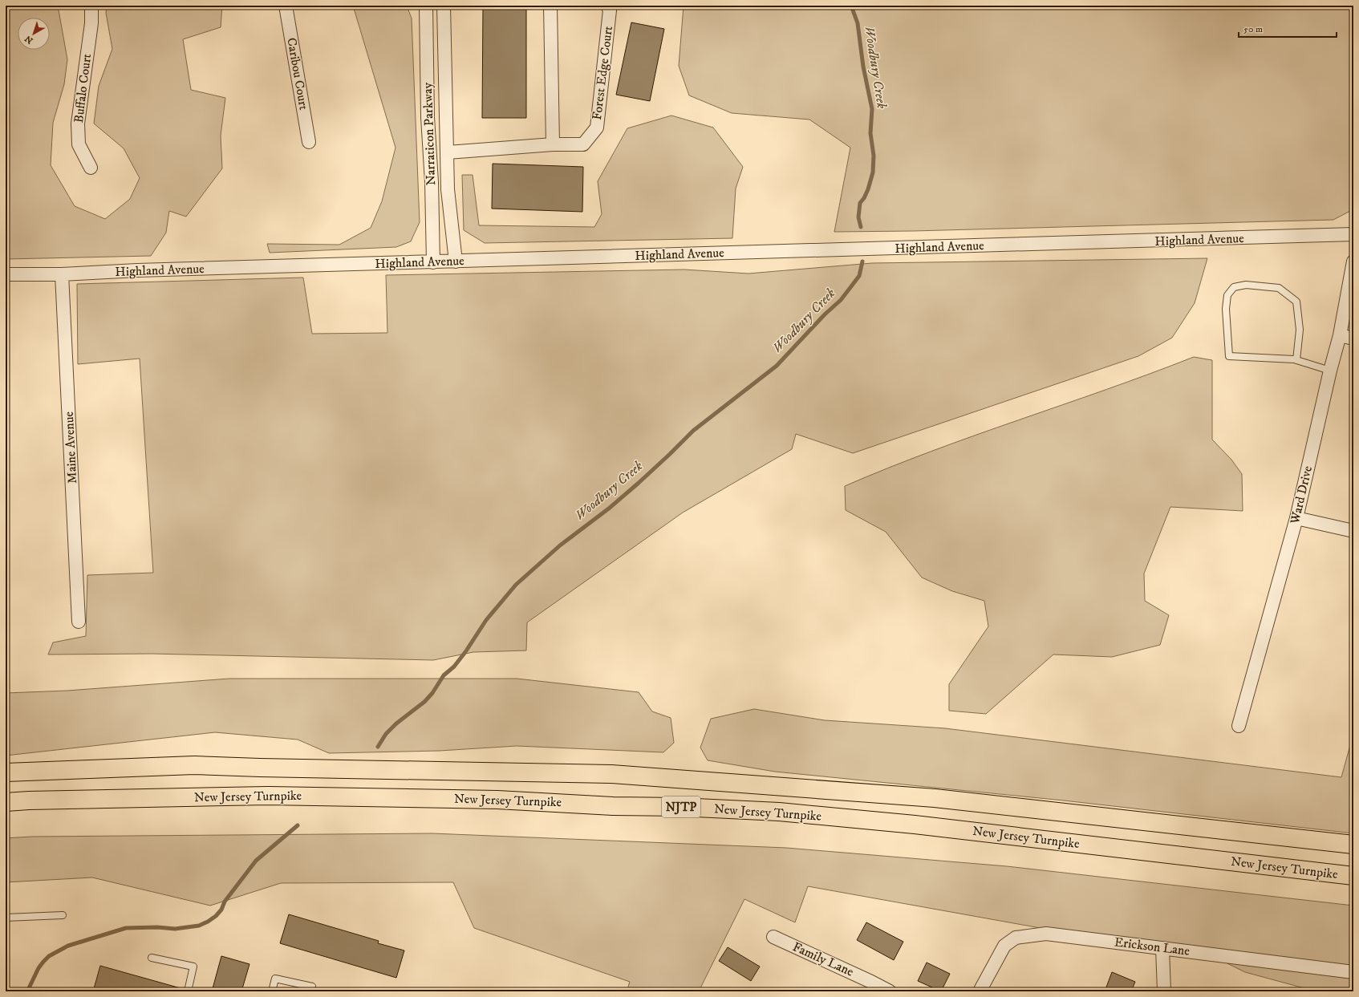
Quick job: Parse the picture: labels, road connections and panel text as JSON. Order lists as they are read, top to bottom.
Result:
{
  "streets": {
    "highway": ["New Jersey Turnpike", "NJTP"],
    "street": [
      "Forest Edge Court",
      "Caribou Court",
      "Buffalo Court",
      "Narraticon Parkway",
      "Highland Avenue",
      "Maine Avenue",
      "Ward Drive",
      "Erickson Lane",
      "Family Lane"
    ]
  },
  "crossings": [
    ["Forest Edge Court", "Narraticon Parkway"],
    ["Narraticon Parkway", "Highland Avenue"],
    ["Highland Avenue", "Maine Avenue"]
  ],
  "water": ["Woodbury Creek"],
  "scale_bar": "50 m",
  "north": "bottom left"
}
